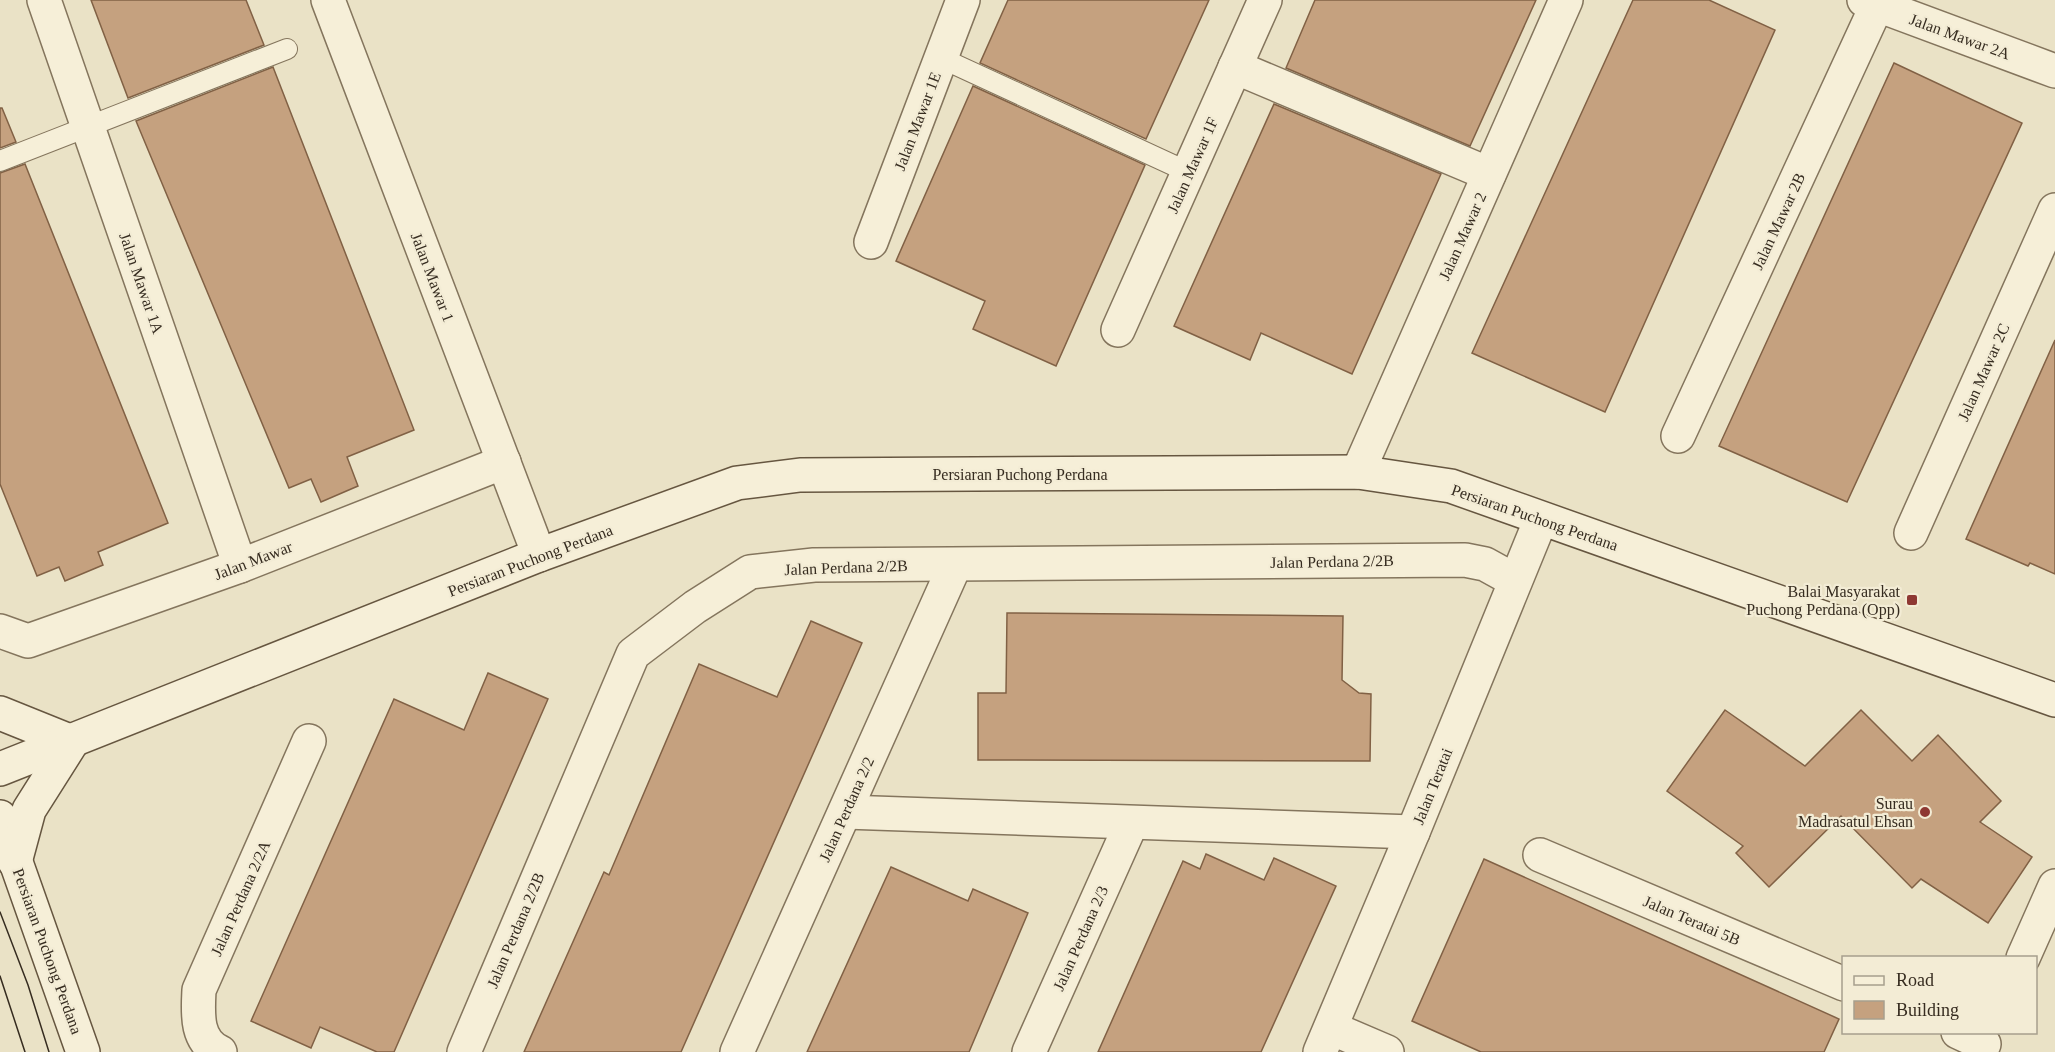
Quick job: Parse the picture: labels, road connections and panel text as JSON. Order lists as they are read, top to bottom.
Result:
{
  "streets": {
    "street": [
      "Jalan Mawar 2A",
      "Jalan Mawar 1E",
      "Jalan Mawar 1F",
      "Jalan Mawar 2B",
      "Jalan Mawar 2",
      "Jalan Mawar 1",
      "Jalan Mawar 1A",
      "Jalan Mawar 2C",
      "Persiaran Puchong Perdana",
      "Jalan Mawar",
      "Jalan Perdana 2/2B",
      "Jalan Teratai",
      "Jalan Perdana 2/2",
      "Jalan Perdana 2/2A",
      "Jalan Teratai 5B",
      "Jalan Perdana 2/3"
    ]
  },
  "crossings": [
    ["Jalan Mawar 2A", "Jalan Mawar 2B"],
    ["Jalan Mawar 2", "Persiaran Puchong Perdana"],
    ["Jalan Mawar 1", "Persiaran Puchong Perdana"],
    ["Jalan Mawar 1", "Jalan Mawar"],
    ["Jalan Mawar 1A", "Jalan Mawar"],
    ["Persiaran Puchong Perdana", "Jalan Teratai"],
    ["Jalan Perdana 2/2B", "Jalan Teratai"],
    ["Jalan Perdana 2/2B", "Jalan Perdana 2/2"]
  ],
  "places": {
    "transit": ["Balai Masyarakat Puchong Perdana (Opp)"],
    "other": ["Surau Madrasatul Ehsan"]
  },
  "legend": ["Road", "Building"]
}
